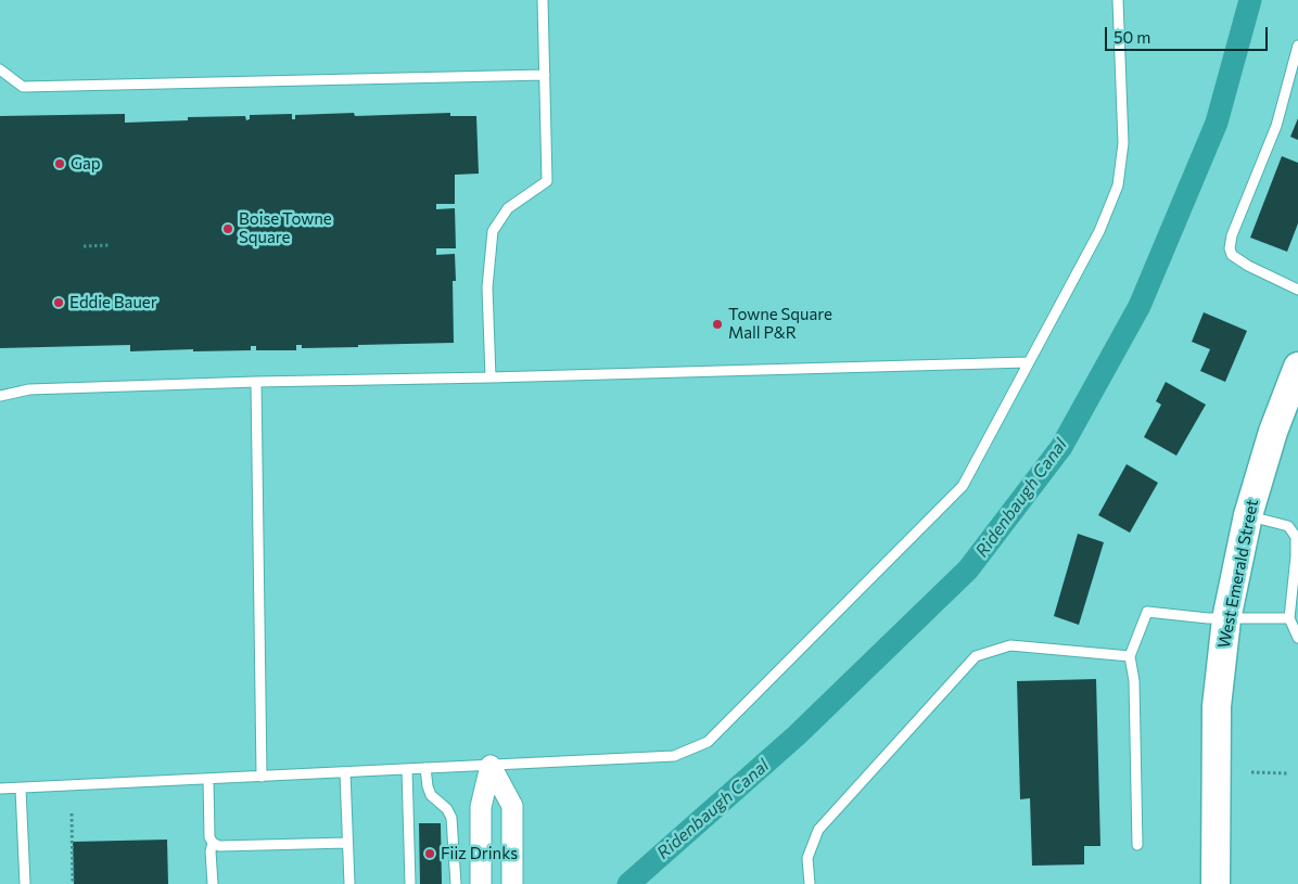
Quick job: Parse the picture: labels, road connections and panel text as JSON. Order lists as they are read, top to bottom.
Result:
{
  "streets": {
    "main road": ["West Emerald Street"]
  },
  "water": ["Ridenbaugh Canal"],
  "places": [
    "Gap",
    "Boise Towne Square",
    "Eddie Bauer",
    "Towne Square Mall P&R",
    "Fiiz Drinks"
  ],
  "scale_bar": "50 m"
}
